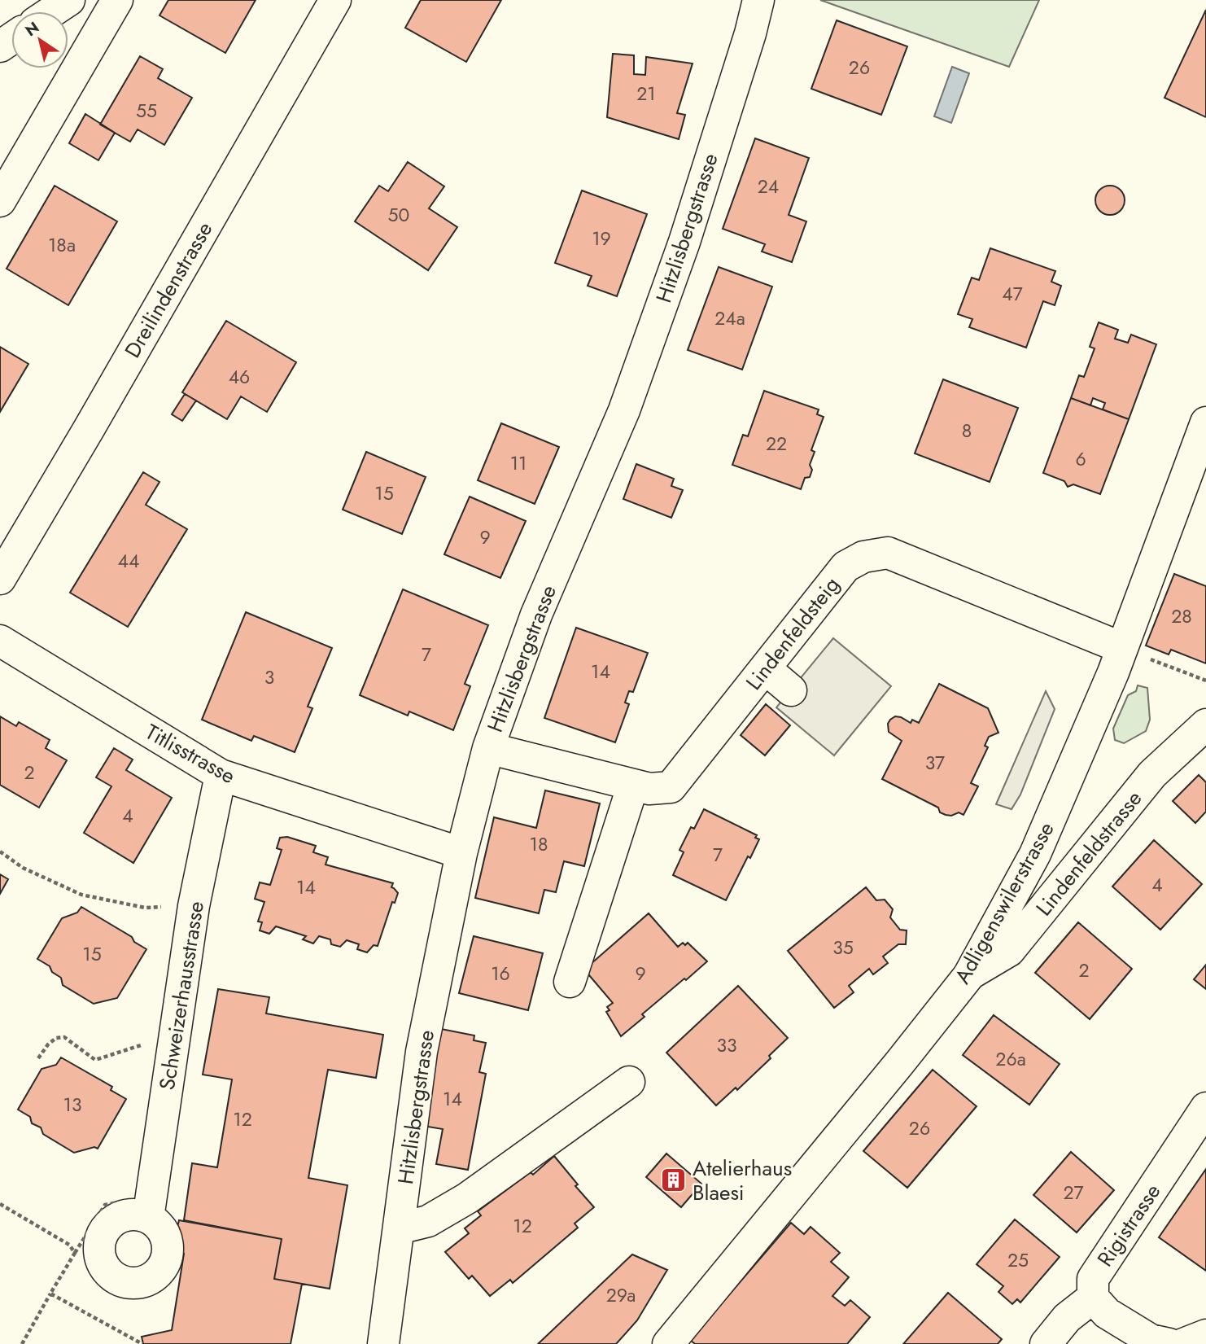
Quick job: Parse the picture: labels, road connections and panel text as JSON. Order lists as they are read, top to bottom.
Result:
{
  "streets": {
    "street": [
      "Hitzlisbergstrasse",
      "Dreilindenstrasse",
      "Lindenfeldsteig",
      "Titlisstrasse",
      "Lindenfeldstrasse",
      "Adligenswilerstrasse",
      "Schweizerhausstrasse",
      "Rigistrasse"
    ]
  },
  "crossings": [
    ["Hitzlisbergstrasse", "Lindenfeldsteig"],
    ["Hitzlisbergstrasse", "Titlisstrasse"],
    ["Lindenfeldsteig", "Adligenswilerstrasse"],
    ["Titlisstrasse", "Schweizerhausstrasse"],
    ["Lindenfeldstrasse", "Adligenswilerstrasse"]
  ],
  "places": {
    "building": ["Atelierhaus Blaesi"]
  },
  "house_numbers": [
    "26",
    "21",
    "55",
    "24",
    "50",
    "19",
    "18a",
    "47",
    "24a",
    "46",
    "8",
    "22",
    "6",
    "11",
    "15",
    "9",
    "44",
    "28",
    "7",
    "14",
    "3",
    "37",
    "2",
    "4",
    "18",
    "7",
    "4",
    "14",
    "35",
    "15",
    "2",
    "16",
    "9",
    "33",
    "26a",
    "14",
    "13",
    "12",
    "26",
    "27",
    "12",
    "25",
    "29a"
  ],
  "north": "top left"
}
